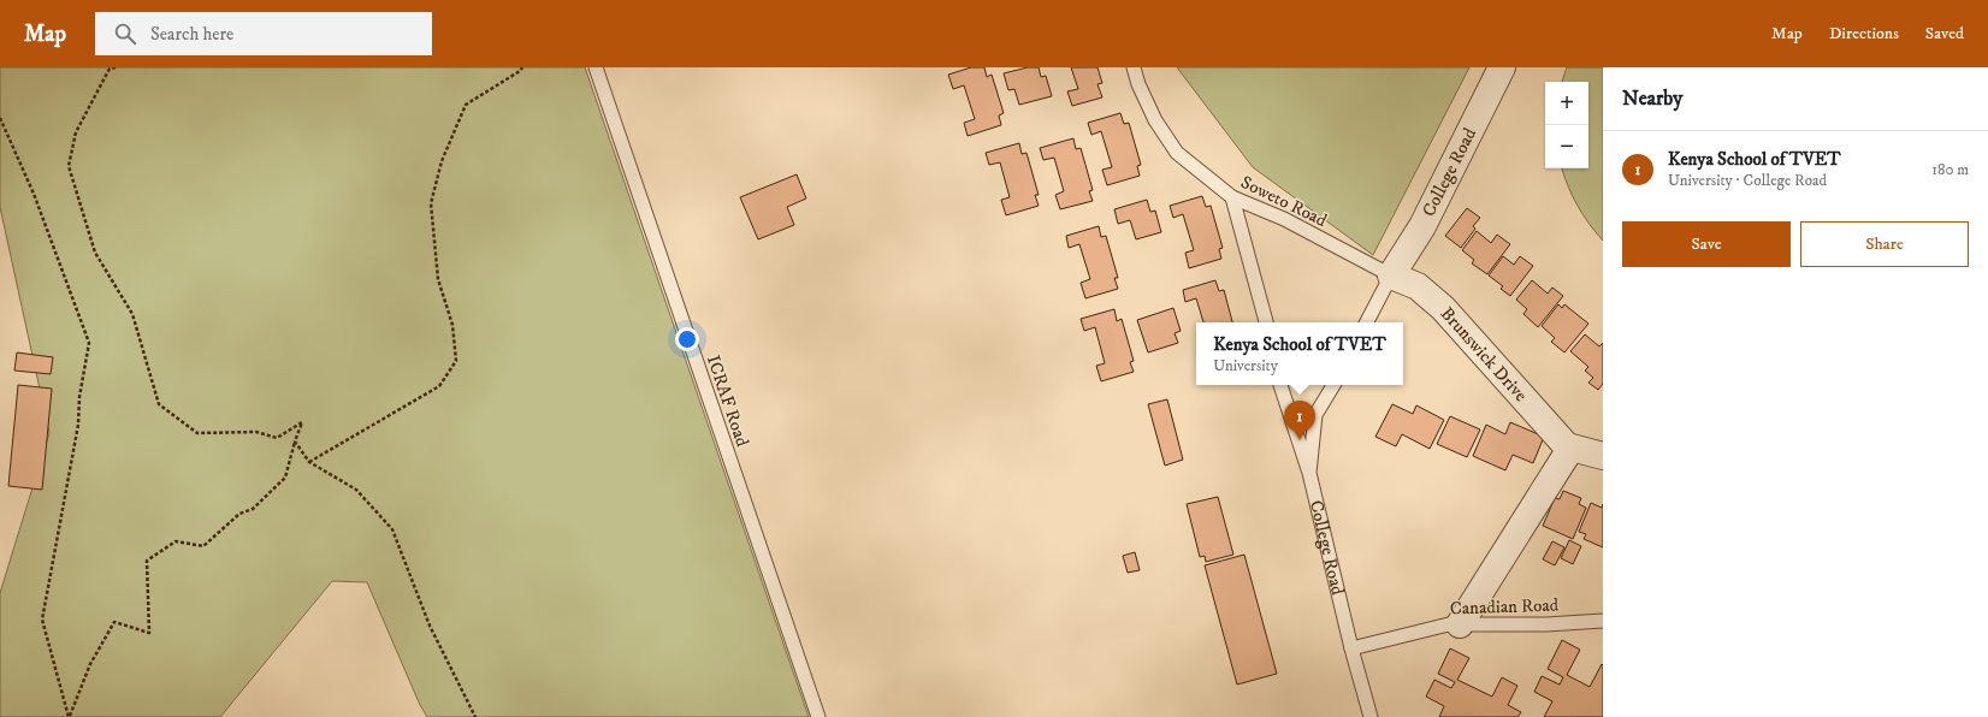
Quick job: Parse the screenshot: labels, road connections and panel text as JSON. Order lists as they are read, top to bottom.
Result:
{
  "streets": {
    "street": ["College Road", "Brunswick Drive"],
    "lane": ["Soweto Road", "ICRAF Road", "Canadian Road"]
  },
  "crossings": [
    ["College Road", "Soweto Road"],
    ["College Road", "Brunswick Drive"],
    ["College Road", "Canadian Road"],
    ["Soweto Road", "Brunswick Drive"]
  ],
  "page": {
    "header": "Map",
    "search": "Search here",
    "nav": ["Map", "Directions", "Saved"],
    "heading": "Nearby",
    "map_buttons": ["+", "−"],
    "list": [
      {
        "mark": "1",
        "name": "Kenya School of TVET",
        "note": "University · College Road",
        "value": "180 m"
      }
    ],
    "buttons": ["Save", "Share"],
    "popup": ["Kenya School of TVET", "University"],
    "pins": "1"
  }
}
